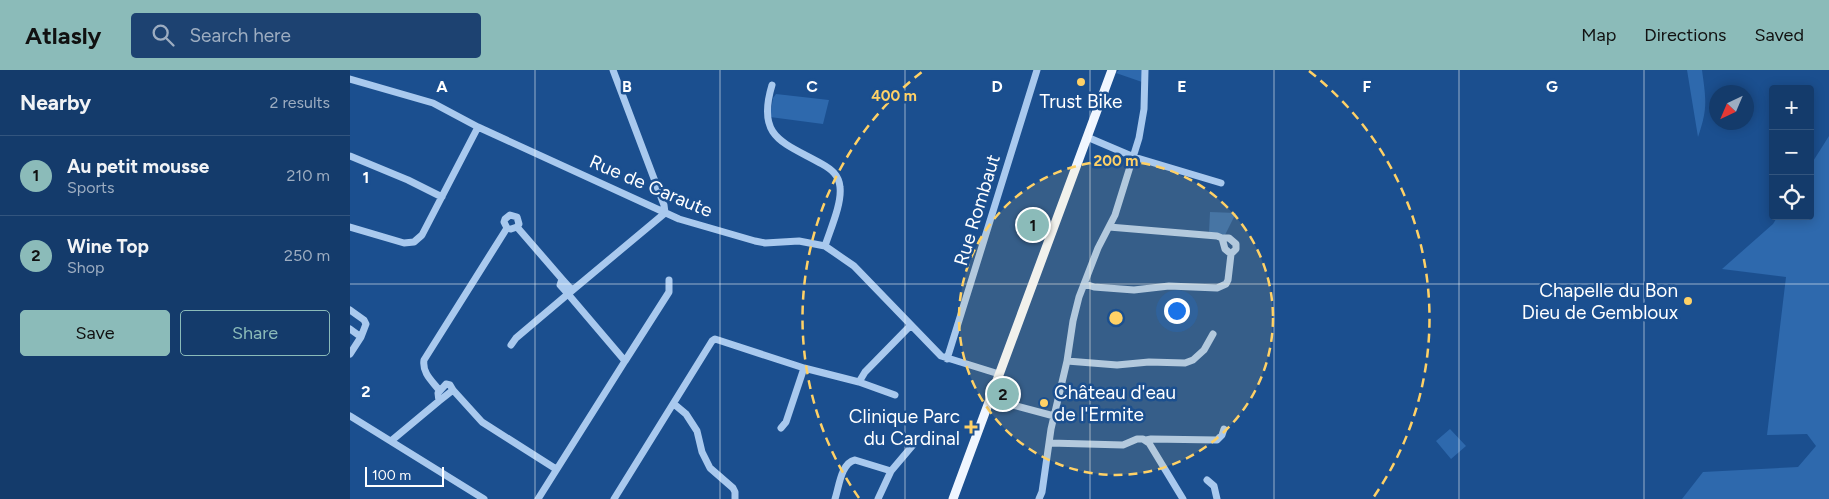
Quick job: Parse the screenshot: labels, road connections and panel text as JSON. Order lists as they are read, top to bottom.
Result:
{
  "streets": {
    "street": ["Rue de Caraute", "Rue Rombaut"]
  },
  "crossings": [
    ["Rue de Caraute", "Rue Rombaut"]
  ],
  "places": {
    "other": ["Trust Bike", "Chapelle du Bon Dieu de Gembloux", "Château d'eau de l'Ermite"],
    "health": ["Clinique Parc du Cardinal"]
  },
  "scale_bar": "100 m",
  "north": "bottom left",
  "page": {
    "header": "Atlasly",
    "search": "Search here",
    "nav": ["Map", "Directions", "Saved"],
    "heading": ["Nearby", "2 results"],
    "map_buttons": ["+", "−"],
    "list": [
      {
        "mark": "1",
        "name": "Au petit mousse",
        "note": "Sports",
        "value": "210 m"
      },
      {
        "mark": "2",
        "name": "Wine Top",
        "note": "Shop",
        "value": "250 m"
      }
    ],
    "pins": ["1", "2"],
    "buttons": ["Save", "Share"],
    "scale": "100 m"
  },
  "grid": {
    "columns": [
      "A",
      "B",
      "C",
      "D",
      "E",
      "F",
      "G"
    ],
    "rows": ["1", "2"]
  },
  "rings": ["400 m", "200 m"]
}
